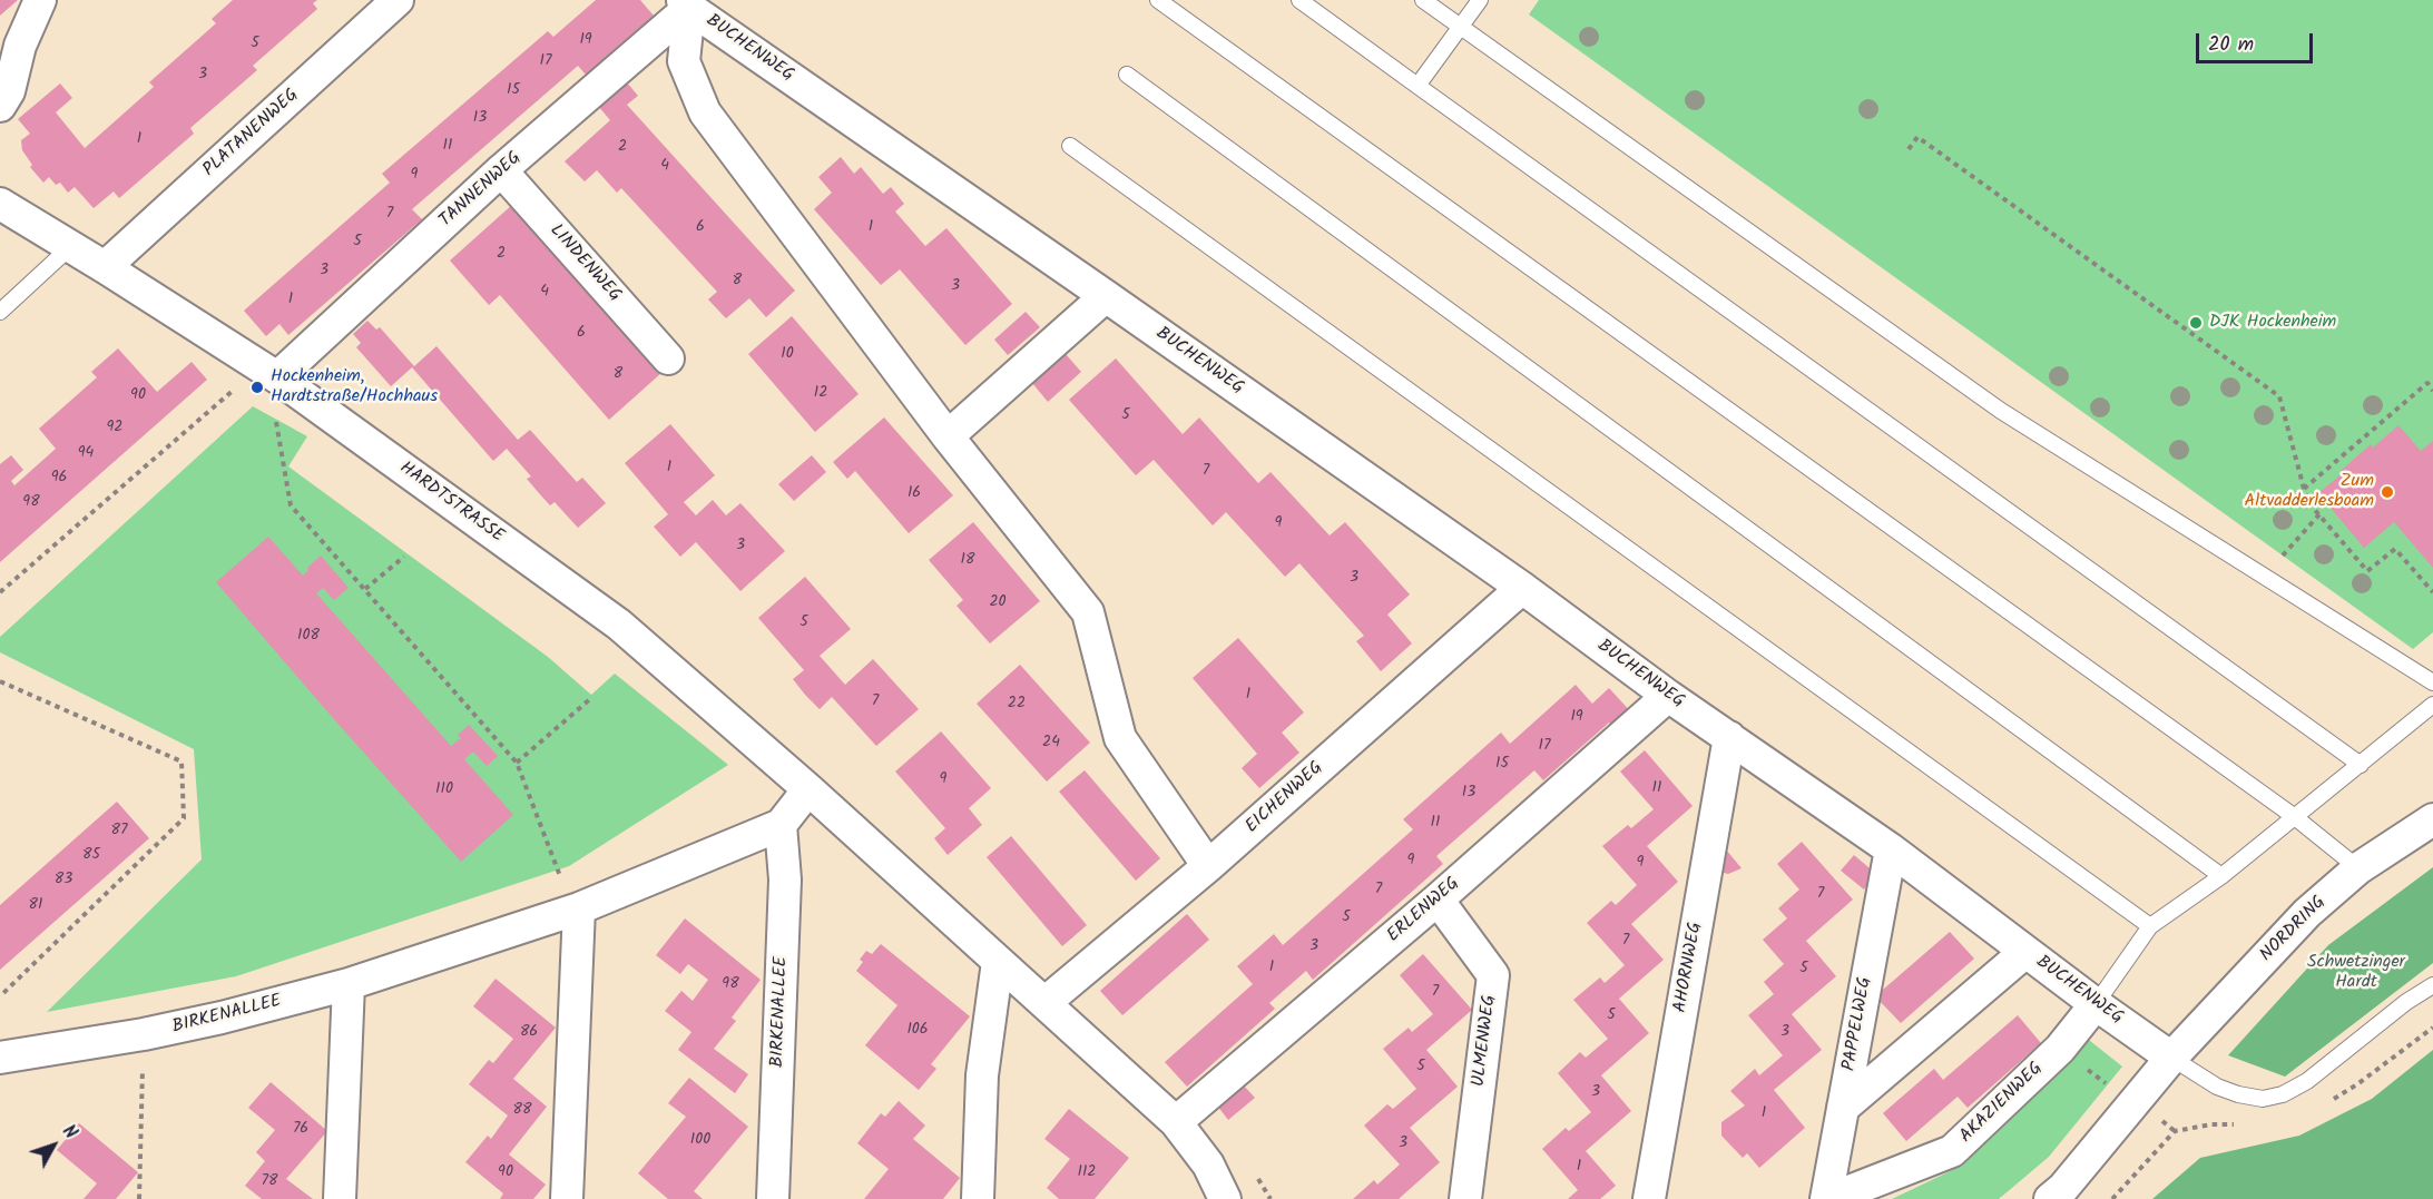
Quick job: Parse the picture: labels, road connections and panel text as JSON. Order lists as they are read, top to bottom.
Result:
{
  "streets": {
    "street": [
      "BUCHENWEG",
      "PLATANENWEG",
      "TANNENWEG",
      "LINDENWEG",
      "HARDTSTRASSE",
      "EICHENWEG",
      "ERLENWEG",
      "NORDRING",
      "AHORNWEG",
      "BIRKENALLEE",
      "PAPPELWEG",
      "ULMENWEG",
      "AKAZIENWEG"
    ]
  },
  "crossings": [
    ["BUCHENWEG", "TANNENWEG"],
    ["BUCHENWEG", "EICHENWEG"],
    ["BUCHENWEG", "ERLENWEG"],
    ["BUCHENWEG", "NORDRING"],
    ["BUCHENWEG", "AHORNWEG"],
    ["BUCHENWEG", "PAPPELWEG"],
    ["BUCHENWEG", "AKAZIENWEG"],
    ["PLATANENWEG", "HARDTSTRASSE"],
    ["TANNENWEG", "LINDENWEG"],
    ["TANNENWEG", "HARDTSTRASSE"],
    ["HARDTSTRASSE", "BIRKENALLEE"],
    ["ERLENWEG", "ULMENWEG"],
    ["PAPPELWEG", "AKAZIENWEG"]
  ],
  "parks": ["Schwetzinger Hardt"],
  "places": ["DJK Hockenheim", "Hockenheim, Hardtstraße/Hochhaus", "Zum Altvadderlesboam"],
  "house_numbers": [
    "19",
    "5",
    "17",
    "3",
    "15",
    "13",
    "1",
    "11",
    "2",
    "4",
    "9",
    "7",
    "6",
    "1",
    "5",
    "2",
    "3",
    "8",
    "3",
    "4",
    "1",
    "6",
    "10",
    "8",
    "12",
    "90",
    "5",
    "92",
    "94",
    "1",
    "7",
    "96",
    "16",
    "98",
    "9",
    "3",
    "18",
    "3",
    "20",
    "5",
    "108",
    "1",
    "7",
    "22",
    "19",
    "24",
    "17",
    "15",
    "9",
    "11",
    "110",
    "13",
    "11",
    "87",
    "85",
    "9",
    "9",
    "83",
    "7",
    "7",
    "81",
    "5",
    "7",
    "3",
    "1",
    "5",
    "98",
    "7",
    "5",
    "106",
    "86",
    "3",
    "5",
    "3",
    "88",
    "1",
    "76",
    "100",
    "3",
    "1",
    "90",
    "112",
    "78"
  ],
  "scale_bar": "20 m",
  "north": "top right"
}
